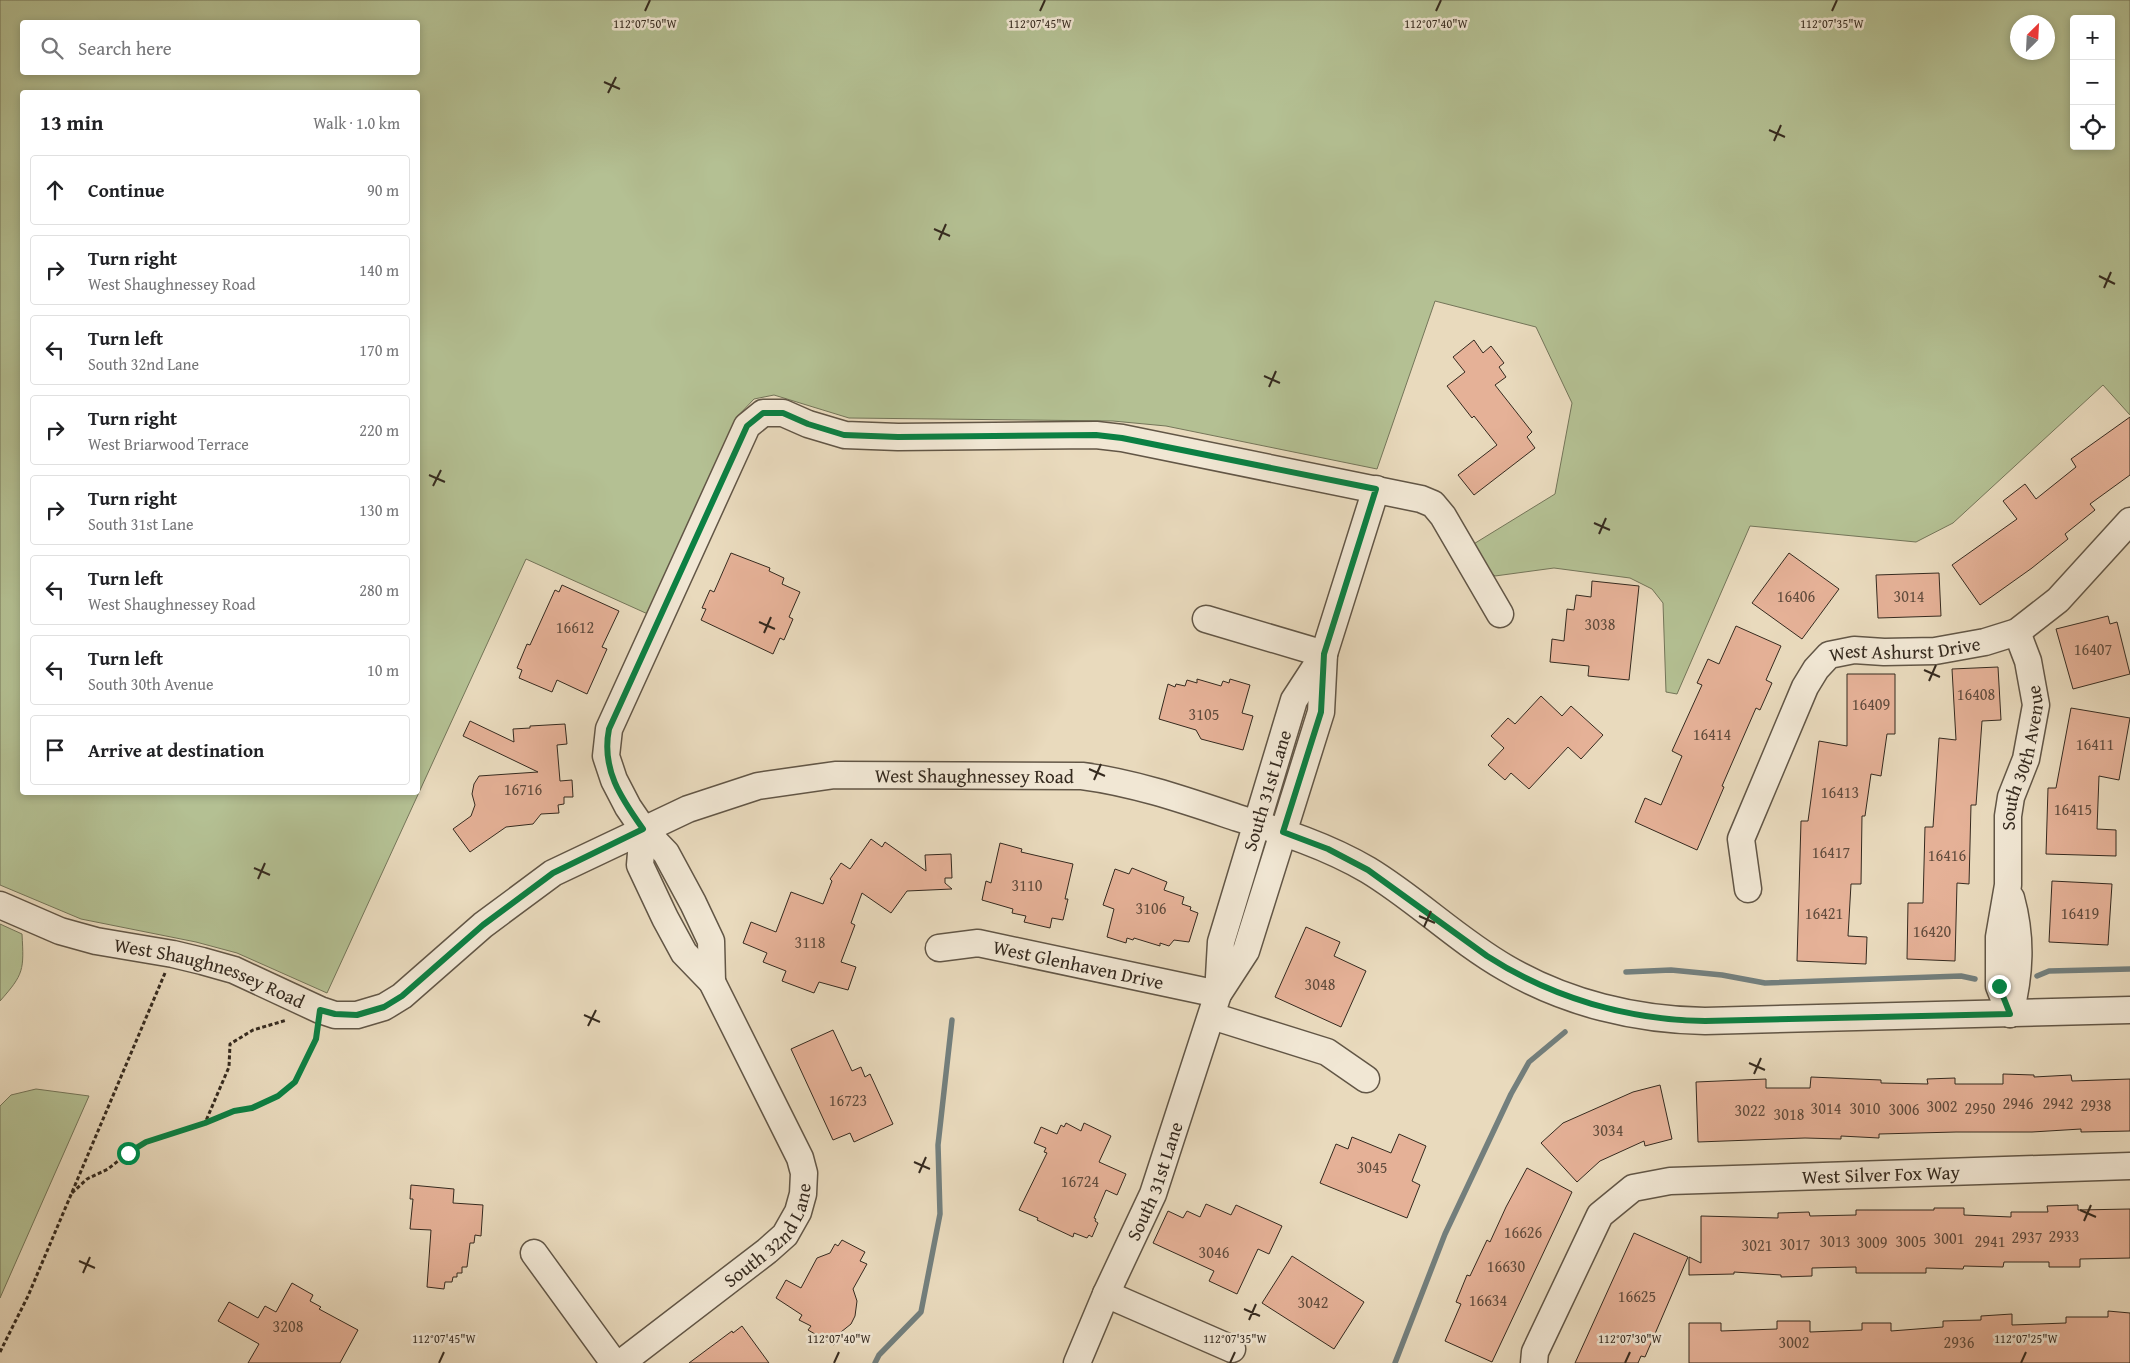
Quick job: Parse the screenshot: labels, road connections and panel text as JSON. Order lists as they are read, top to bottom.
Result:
{
  "streets": {
    "street": [
      "West Ashurst Drive",
      "South 30th Avenue",
      "West Shaughnessey Road",
      "South 31st Lane",
      "West Glenhaven Drive",
      "West Silver Fox Way",
      "South 32nd Lane"
    ]
  },
  "crossings": [
    ["West Ashurst Drive", "South 30th Avenue"],
    ["South 30th Avenue", "West Shaughnessey Road"],
    ["West Shaughnessey Road", "South 31st Lane"],
    ["West Shaughnessey Road", "South 32nd Lane"],
    ["South 31st Lane", "West Glenhaven Drive"],
    ["South 31st Lane", "South 32nd Lane"]
  ],
  "house_numbers": [
    "16406",
    "3014",
    "3038",
    "16612",
    "16407",
    "16408",
    "16409",
    "3105",
    "16414",
    "16411",
    "16716",
    "16413",
    "16415",
    "16417",
    "16416",
    "3110",
    "3106",
    "16421",
    "16419",
    "16420",
    "3118",
    "3048",
    "16723",
    "2946",
    "2942",
    "2938",
    "3002",
    "3014",
    "3010",
    "2950",
    "3006",
    "3022",
    "3018",
    "3034",
    "3045",
    "16724",
    "16626",
    "2933",
    "2937",
    "3001",
    "3013",
    "3005",
    "2941",
    "3009",
    "3017",
    "3021",
    "3046",
    "16630",
    "16625",
    "16634",
    "3042",
    "3208",
    "3002",
    "2936"
  ],
  "north": "top right",
  "page": {
    "map_buttons": ["+", "−"],
    "search": "Search here",
    "heading": ["13 min", "Walk · 1.0 km"],
    "list": [
      ["Continue", "90 m"],
      ["Turn right", "West Shaughnessey Road", "140 m"],
      ["Turn left", "South 32nd Lane", "170 m"],
      ["Turn right", "West Briarwood Terrace", "220 m"],
      ["Turn right", "South 31st Lane", "130 m"],
      ["Turn left", "West Shaughnessey Road", "280 m"],
      ["Turn left", "South 30th Avenue", "10 m"],
      "Arrive at destination"
    ]
  },
  "coordinates": [
    "112°07'50\"W",
    "112°07'45\"W",
    "112°07'40\"W",
    "112°07'35\"W",
    "112°07'30\"W",
    "112°07'25\"W"
  ]
}
